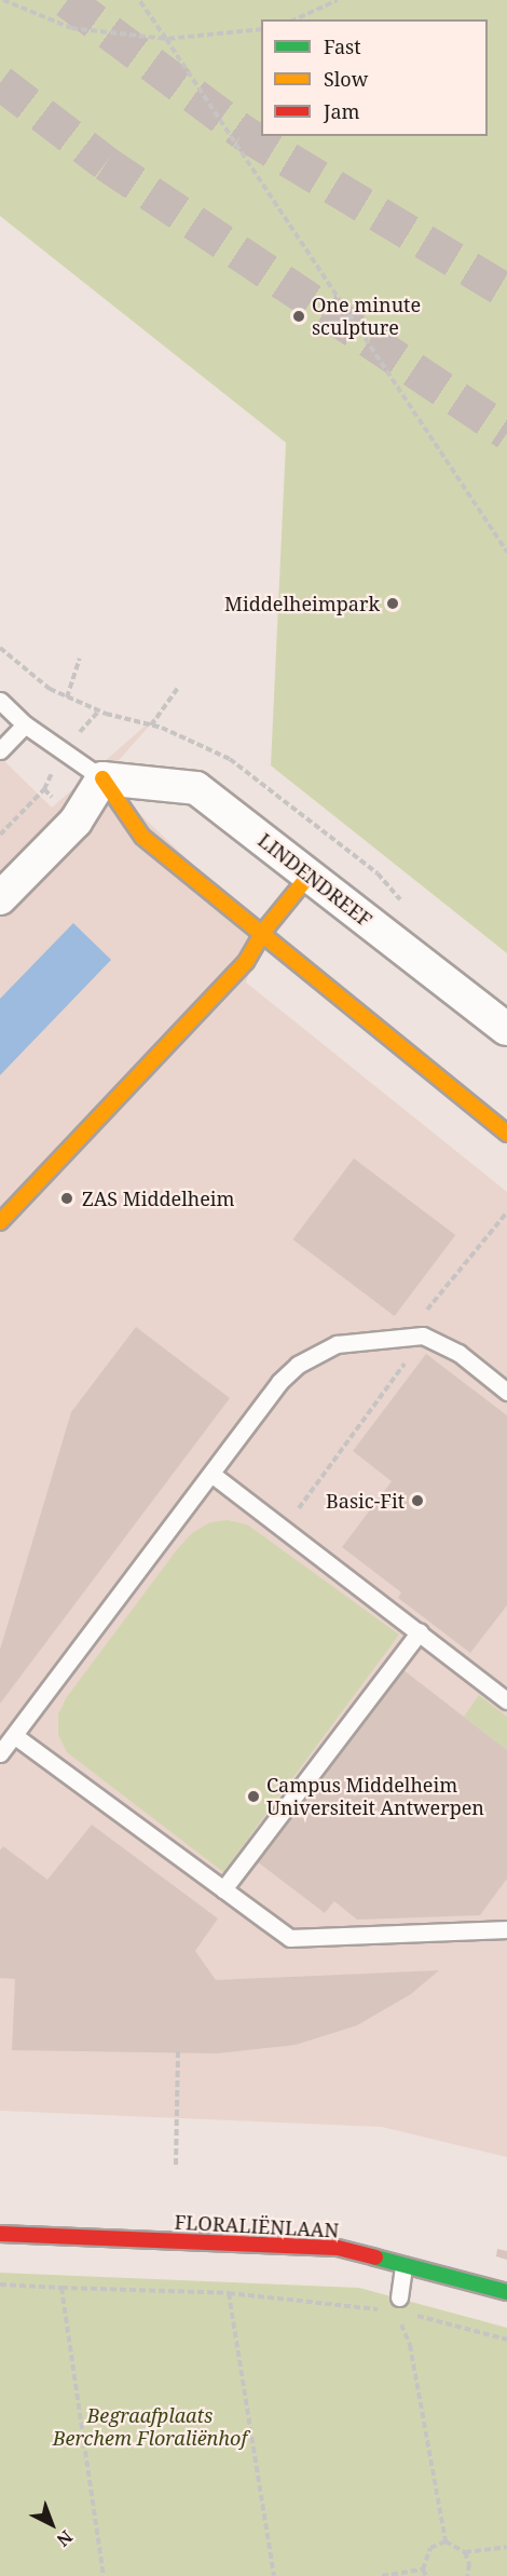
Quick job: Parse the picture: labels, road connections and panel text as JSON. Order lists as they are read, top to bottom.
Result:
{
  "streets": {
    "street": ["LINDENDREEF", "FLORALIËNLAAN"]
  },
  "parks": ["Begraafplaats Berchem Floraliënhof"],
  "places": [
    "One minute sculpture",
    "Middelheimpark",
    "ZAS Middelheim",
    "Basic-Fit",
    "Campus Middelheim Universiteit Antwerpen"
  ],
  "legend": ["Fast", "Slow", "Jam"],
  "north": "bottom right"
}
